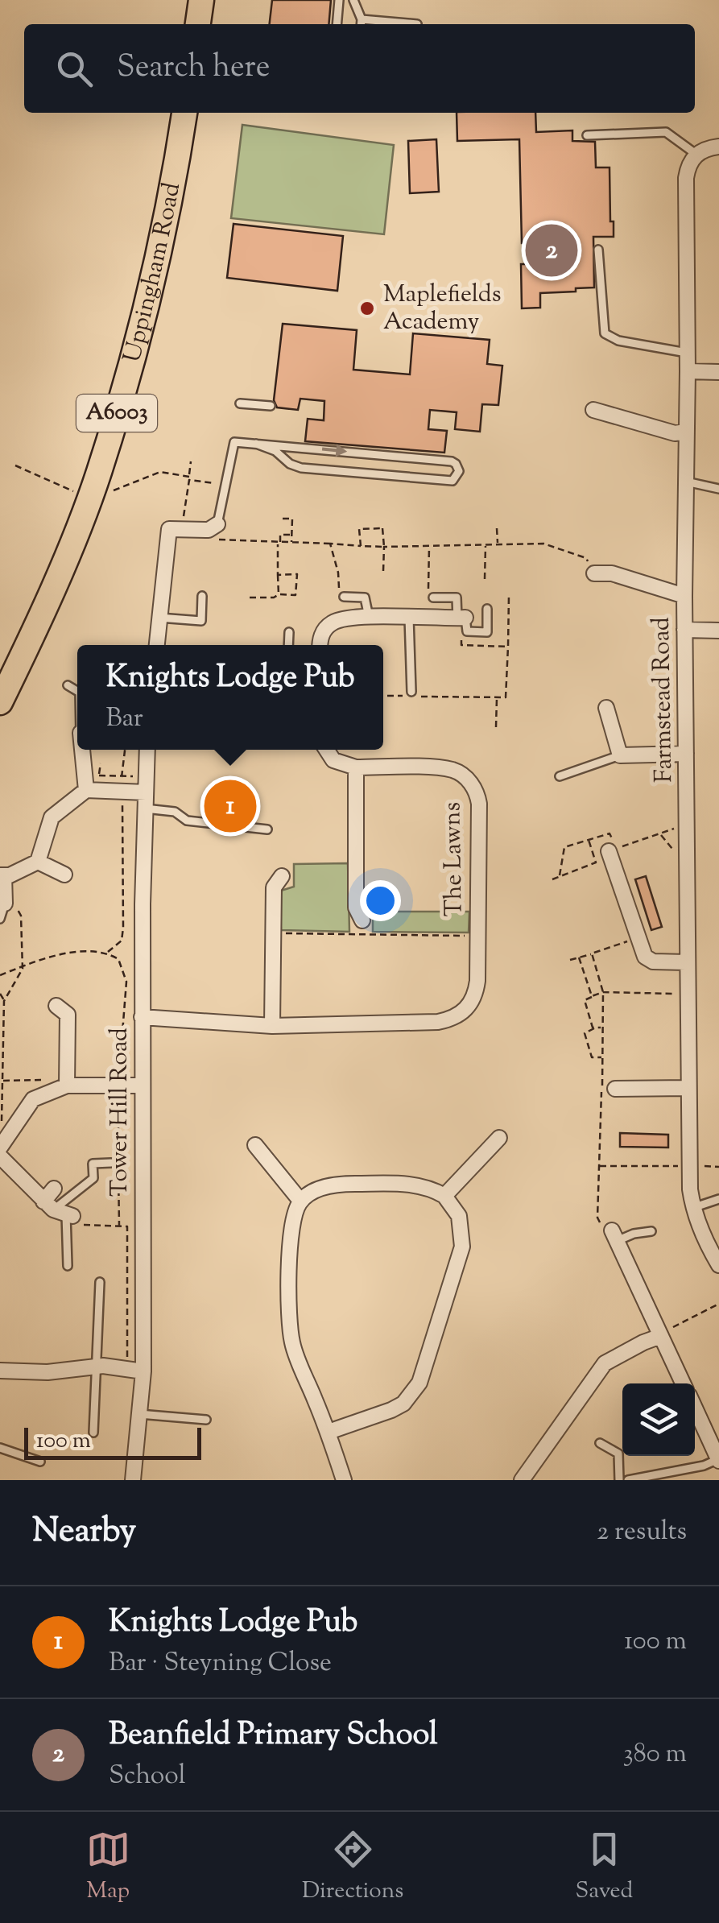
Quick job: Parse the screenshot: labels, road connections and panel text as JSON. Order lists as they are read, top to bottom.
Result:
{
  "streets": {
    "highway": ["Uppingham Road", "A6003"],
    "street": ["Farmstead Road", "The Lawns", "Tower Hill Road"]
  },
  "crossings": [
    ["The Lawns", "Tower Hill Road"]
  ],
  "places": ["Maplefields Academy"],
  "scale_bar": "100 m",
  "page": {
    "search": "Search here",
    "pins": ["2", "1"],
    "popup": ["Knights Lodge Pub", "Bar"],
    "scale": "100 m",
    "heading": ["Nearby", "2 results"],
    "list": [
      {
        "mark": "1",
        "name": "Knights Lodge Pub",
        "note": "Bar · Steyning Close",
        "value": "100 m"
      },
      {
        "mark": "2",
        "name": "Beanfield Primary School",
        "note": "School",
        "value": "380 m"
      }
    ],
    "nav": ["Map", "Directions", "Saved"]
  }
}
